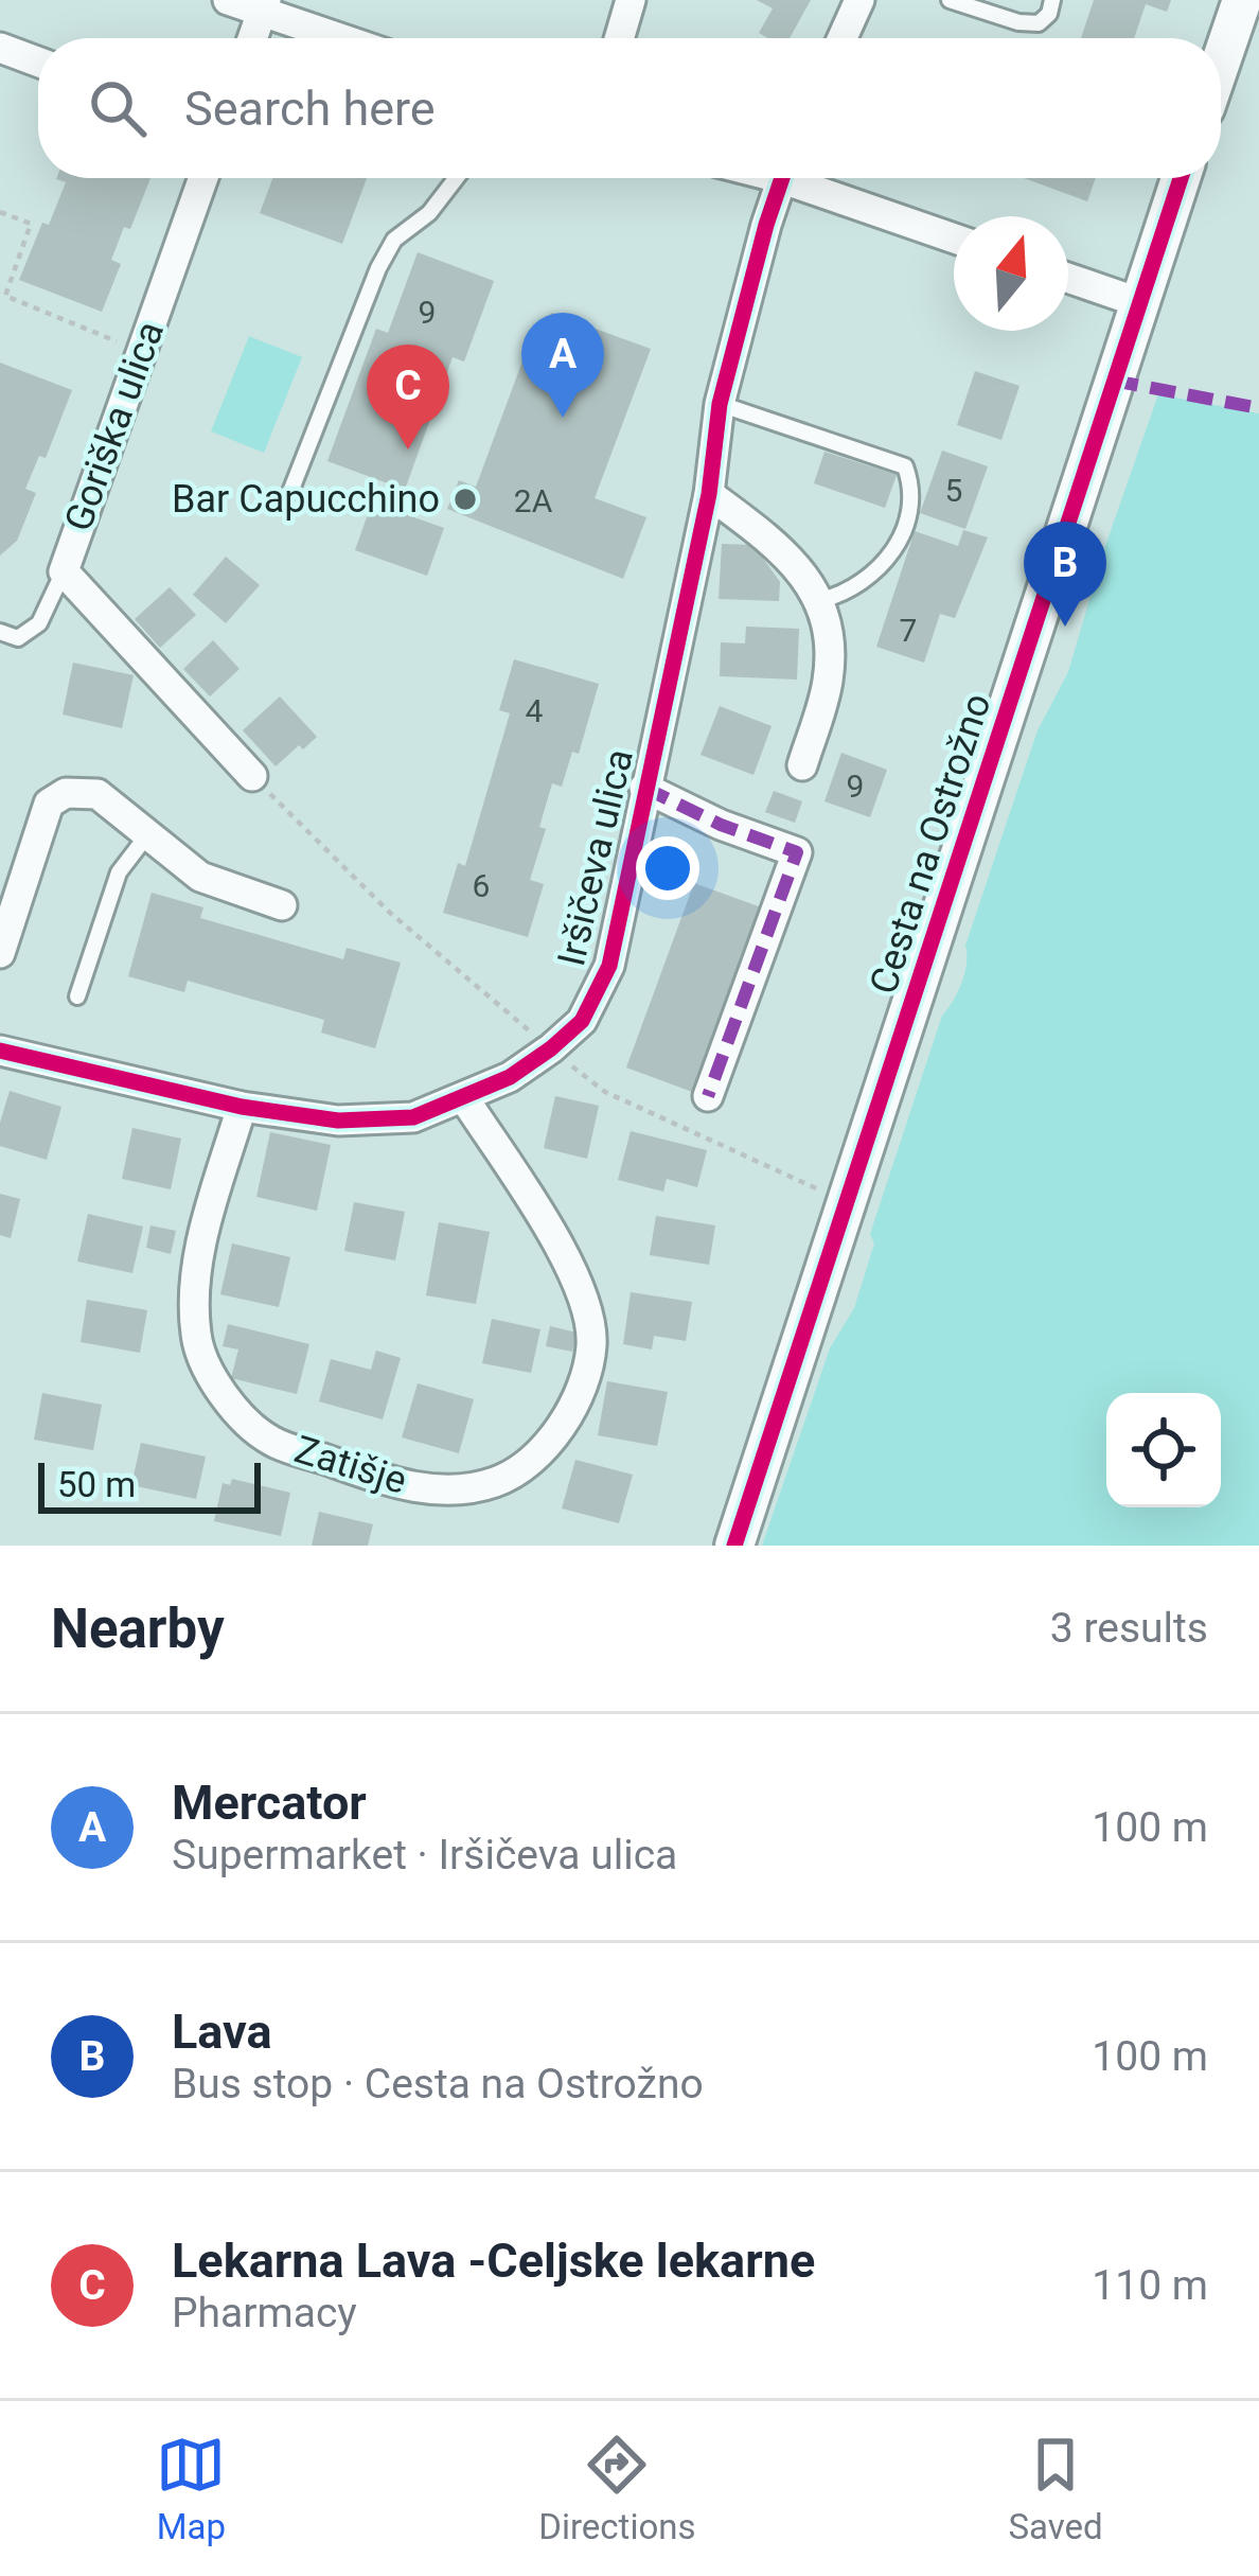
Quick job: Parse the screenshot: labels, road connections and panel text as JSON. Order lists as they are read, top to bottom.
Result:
{
  "streets": {
    "street": [
      "Goriška ulica",
      "Cesta na Ostrožno",
      "Iršičeva ulica",
      "Zatišje"
    ]
  },
  "crossings": [
    ["Iršičeva ulica", "Zatišje"]
  ],
  "places": ["Bar Capucchino"],
  "house_numbers": [
    "9",
    "5",
    "2A",
    "7",
    "4",
    "9",
    "6"
  ],
  "scale_bar": "50 m",
  "north": "top",
  "page": {
    "search": "Search here",
    "pins": ["A", "C", "B"],
    "scale": "50 m",
    "heading": ["Nearby", "3 results"],
    "list": [
      {
        "mark": "A",
        "name": "Mercator",
        "note": "Supermarket · Iršičeva ulica",
        "value": "100 m"
      },
      {
        "mark": "B",
        "name": "Lava",
        "note": "Bus stop · Cesta na Ostrožno",
        "value": "100 m"
      },
      {
        "mark": "C",
        "name": "Lekarna Lava -Celjske lekarne",
        "note": "Pharmacy",
        "value": "110 m"
      }
    ],
    "nav": ["Map", "Directions", "Saved"]
  }
}
